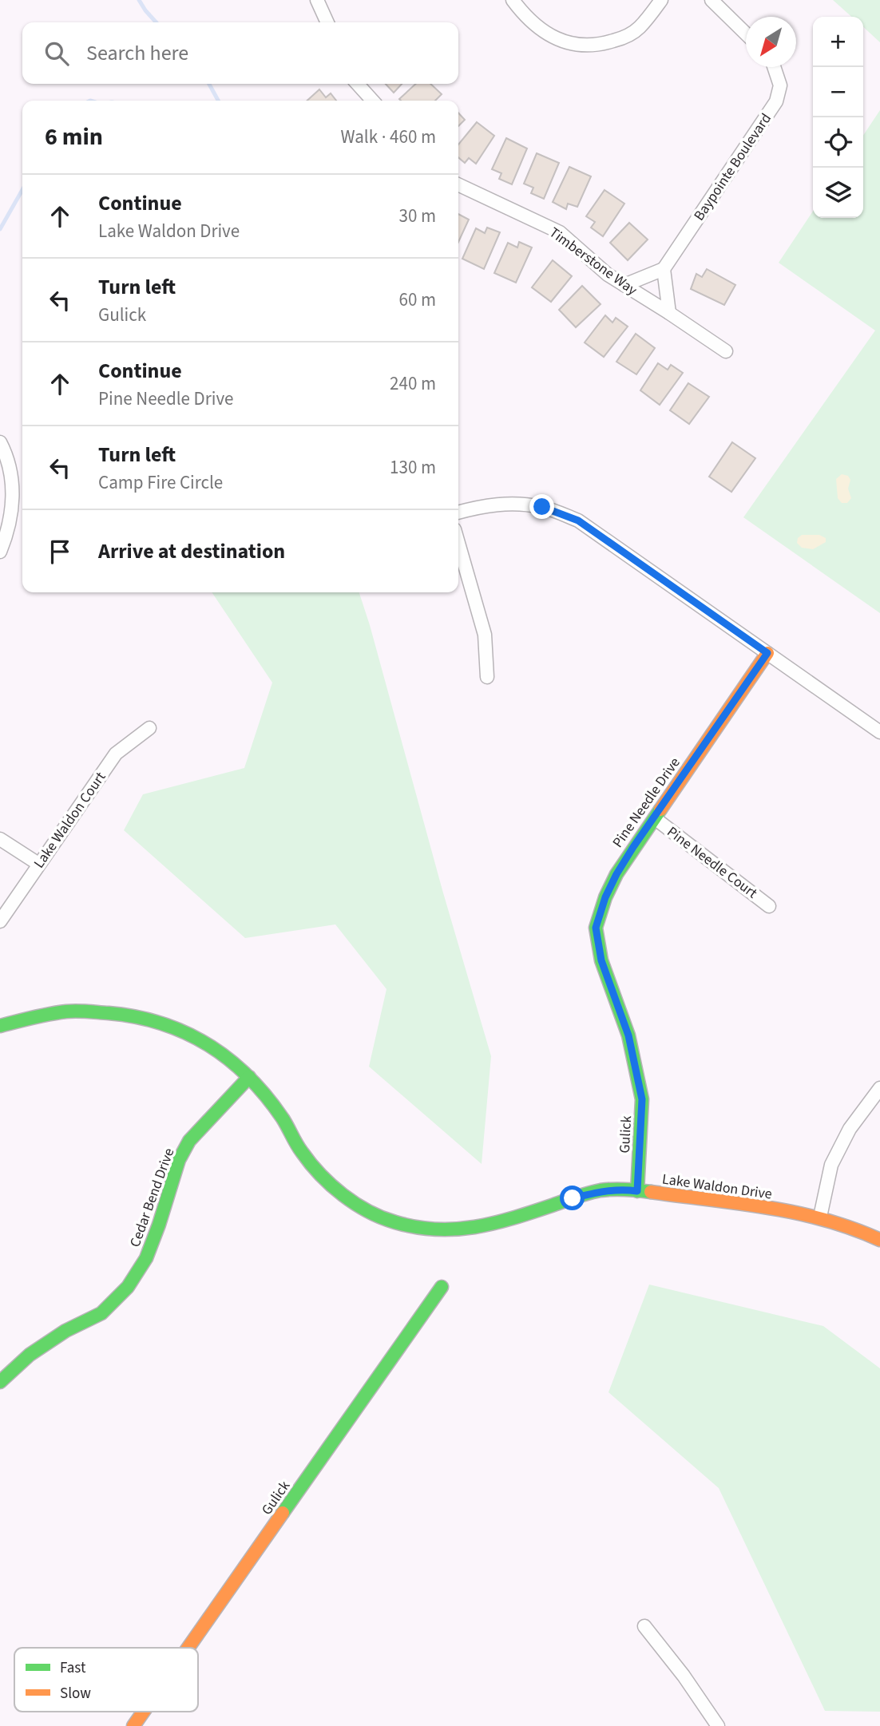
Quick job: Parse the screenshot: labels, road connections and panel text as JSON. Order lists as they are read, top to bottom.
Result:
{
  "streets": {
    "street": [
      "Baypointe Boulevard",
      "Timberstone Way",
      "Pine Needle Drive",
      "Lake Waldon Court",
      "Pine Needle Court",
      "Gulick",
      "Lake Waldon Drive",
      "Cedar Bend Drive"
    ]
  },
  "crossings": [
    ["Pine Needle Drive", "Pine Needle Court"],
    ["Pine Needle Drive", "Gulick"],
    ["Gulick", "Lake Waldon Drive"],
    ["Lake Waldon Drive", "Cedar Bend Drive"]
  ],
  "legend": ["Fast", "Slow"],
  "north": "bottom left",
  "page": {
    "map_buttons": ["+", "−"],
    "search": "Search here",
    "heading": ["6 min", "Walk · 460 m"],
    "list": [
      ["Continue", "Lake Waldon Drive", "30 m"],
      ["Turn left", "Gulick", "60 m"],
      ["Continue", "Pine Needle Drive", "240 m"],
      ["Turn left", "Camp Fire Circle", "130 m"],
      "Arrive at destination"
    ]
  }
}
